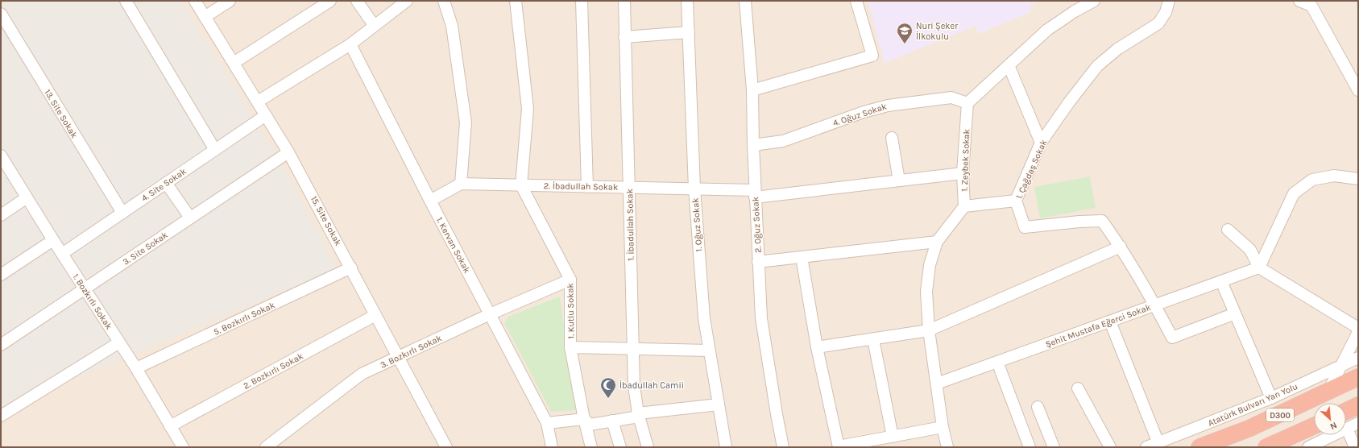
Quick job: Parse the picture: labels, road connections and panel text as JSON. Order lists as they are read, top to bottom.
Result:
{
  "streets": {
    "highway": ["D300"],
    "street": [
      "13. Site Sokak",
      "4. Oğuz Sokak",
      "1. Zeybek Sokak",
      "1. Çağdaş Sokak",
      "4. Site Sokak",
      "2. İbadullah Sokak",
      "15. Site Sokak",
      "1. İbadullah Sokak",
      "1. Oğuz Sokak",
      "2. Oğuz Sokak",
      "1. Kervan Sokak",
      "3. Site Sokak",
      "1. Bozkırlı Sokak",
      "1. Kutlu Sokak",
      "5. Bozkırlı Sokak",
      "Şehit Mustafa Eğerci Sokak",
      "3. Bozkırlı Sokak",
      "2. Bozkırlı Sokak",
      "Atatürk Bulvarı Yan Yolu"
    ]
  },
  "crossings": [
    ["13. Site Sokak", "4. Site Sokak"],
    ["4. Oğuz Sokak", "1. Zeybek Sokak"],
    ["4. Oğuz Sokak", "2. Oğuz Sokak"],
    ["1. Zeybek Sokak", "2. İbadullah Sokak"],
    ["4. Site Sokak", "15. Site Sokak"],
    ["4. Site Sokak", "1. Bozkırlı Sokak"],
    ["2. İbadullah Sokak", "1. İbadullah Sokak"],
    ["2. İbadullah Sokak", "1. Oğuz Sokak"],
    ["2. İbadullah Sokak", "2. Oğuz Sokak"],
    ["2. İbadullah Sokak", "1. Kutlu Sokak"],
    ["15. Site Sokak", "3. Site Sokak"],
    ["15. Site Sokak", "5. Bozkırlı Sokak"],
    ["15. Site Sokak", "3. Bozkırlı Sokak"],
    ["15. Site Sokak", "2. Bozkırlı Sokak"],
    ["1. Kervan Sokak", "3. Bozkırlı Sokak"],
    ["3. Site Sokak", "1. Bozkırlı Sokak"],
    ["1. Bozkırlı Sokak", "5. Bozkırlı Sokak"],
    ["1. Bozkırlı Sokak", "2. Bozkırlı Sokak"],
    ["1. Kutlu Sokak", "3. Bozkırlı Sokak"]
  ],
  "places": {
    "school or university": ["Nuri Şeker İlkokulu"],
    "mosque": ["İbadullah Camii"]
  },
  "north": "bottom right"
}
